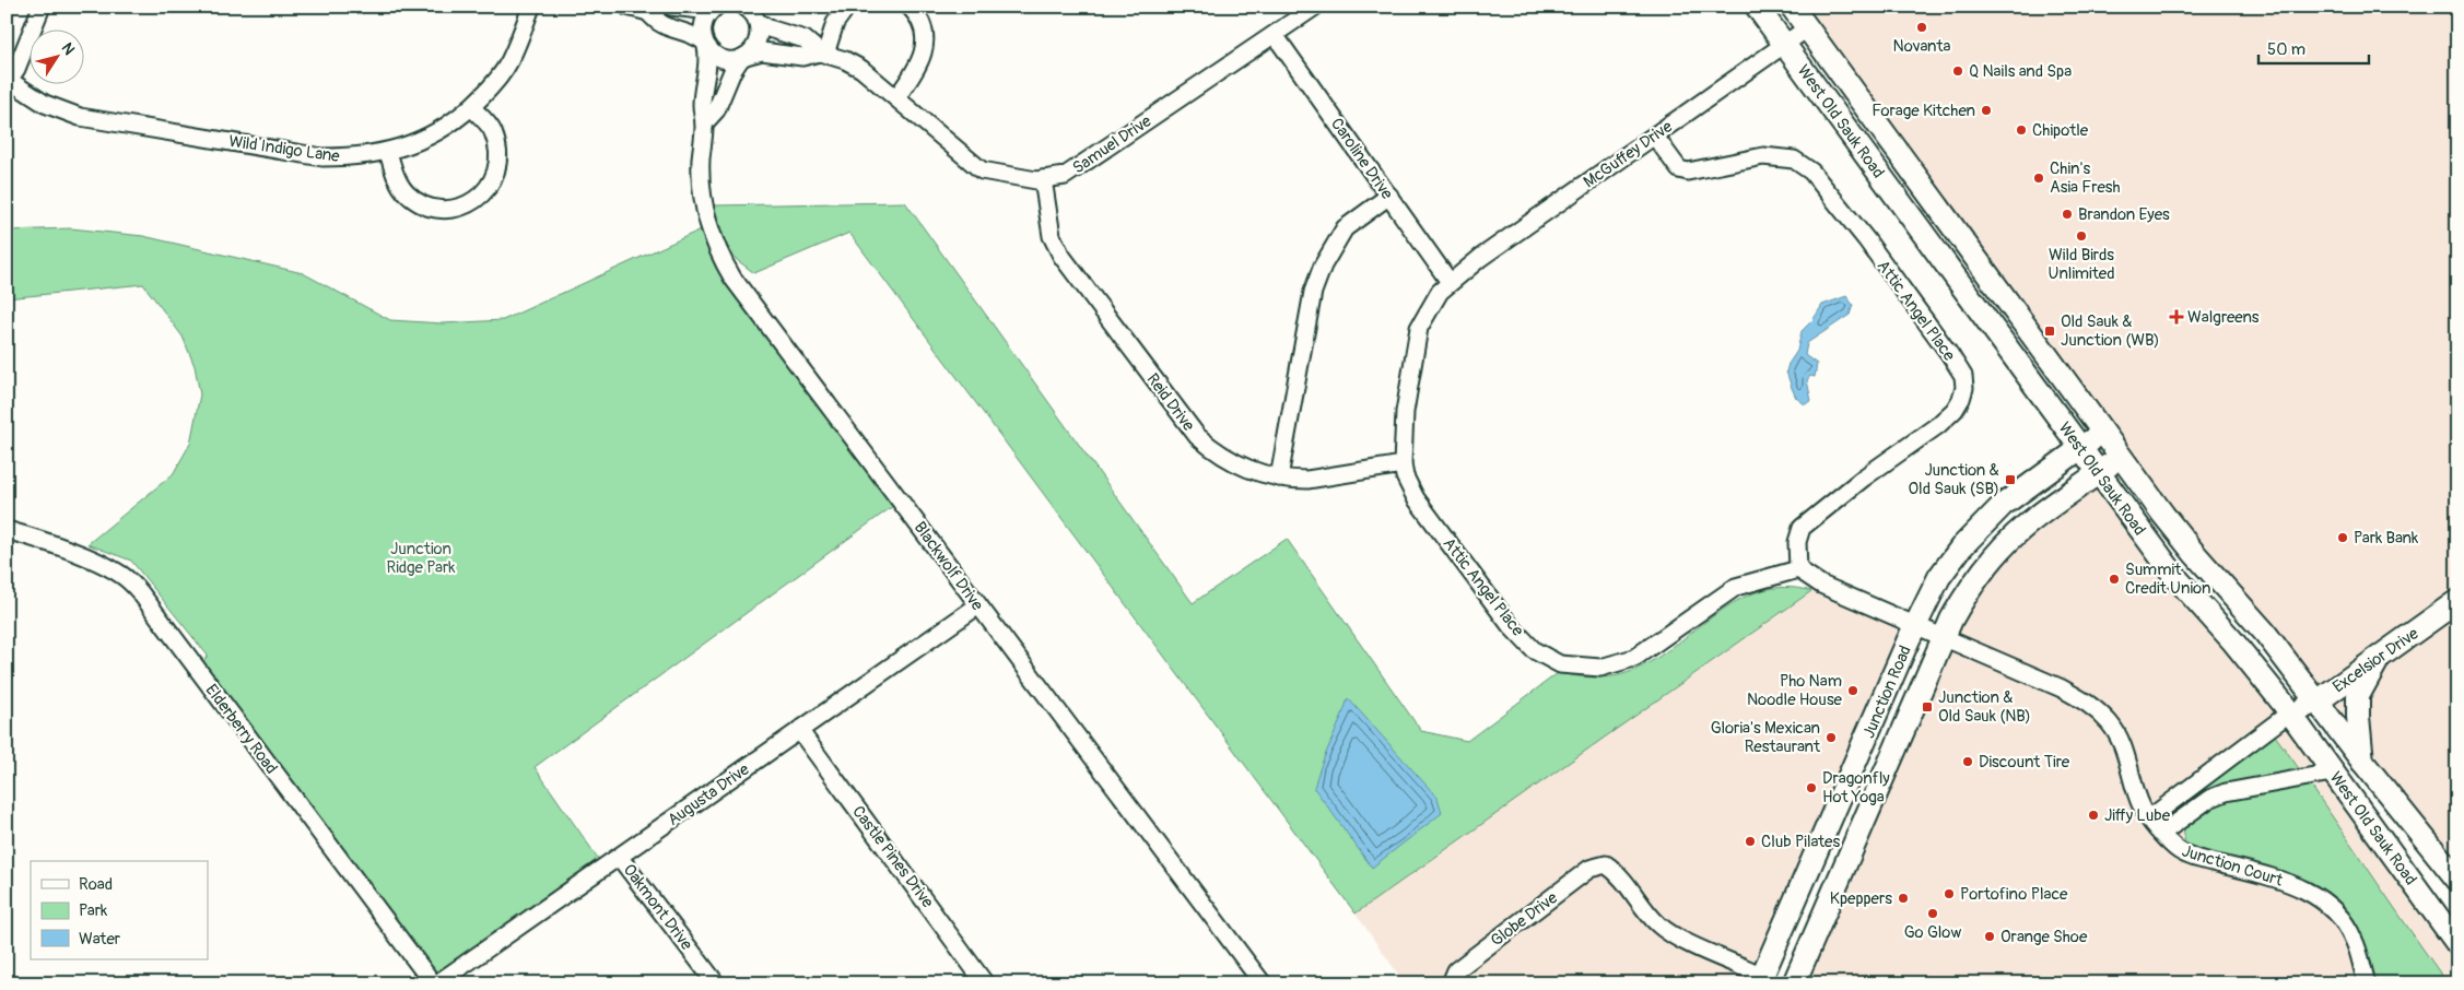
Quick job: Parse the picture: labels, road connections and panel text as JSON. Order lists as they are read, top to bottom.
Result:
{
  "streets": {
    "street": [
      "West Old Sauk Road",
      "Samuel Drive",
      "Wild Indigo Lane",
      "McGuffey Drive",
      "Caroline Drive",
      "Attic Angel Place",
      "Reid Drive",
      "Blackwolf Drive",
      "Excelsior Drive",
      "Junction Road",
      "Elderberry Road",
      "Augusta Drive",
      "Castle Pines Drive",
      "Junction Court",
      "Oakmont Drive",
      "Globe Drive"
    ]
  },
  "crossings": [
    ["West Old Sauk Road", "McGuffey Drive"],
    ["West Old Sauk Road", "Excelsior Drive"],
    ["West Old Sauk Road", "Junction Road"],
    ["Samuel Drive", "Caroline Drive"],
    ["Samuel Drive", "Reid Drive"],
    ["Samuel Drive", "Blackwolf Drive"],
    ["McGuffey Drive", "Caroline Drive"],
    ["McGuffey Drive", "Attic Angel Place"],
    ["Caroline Drive", "Attic Angel Place"],
    ["Attic Angel Place", "Reid Drive"],
    ["Blackwolf Drive", "Augusta Drive"],
    ["Junction Road", "Junction Court"],
    ["Junction Road", "Globe Drive"],
    ["Augusta Drive", "Castle Pines Drive"],
    ["Augusta Drive", "Oakmont Drive"]
  ],
  "parks": ["Junction Ridge Park"],
  "places": {
    "other": [
      "Novanta",
      "Q Nails and Spa",
      "Forage Kitchen",
      "Chipotle",
      "Chin's Asia Fresh",
      "Brandon Eyes",
      "Wild Birds Unlimited",
      "Park Bank",
      "Summit Credit Union",
      "Pho Nam Noodle House",
      "Gloria's Mexican Restaurant",
      "Discount Tire",
      "Dragonfly Hot Yoga",
      "Jiffy Lube",
      "Club Pilates",
      "Portofino Place",
      "Kpeppers",
      "Go Glow",
      "Orange Shoe"
    ],
    "health": ["Walgreens"],
    "transit": ["Old Sauk & Junction (WB)", "Junction & Old Sauk (SB)", "Junction & Old Sauk (NB)"]
  },
  "legend": ["Road", "Park", "Water"],
  "scale_bar": "50 m",
  "north": "top right"
}
